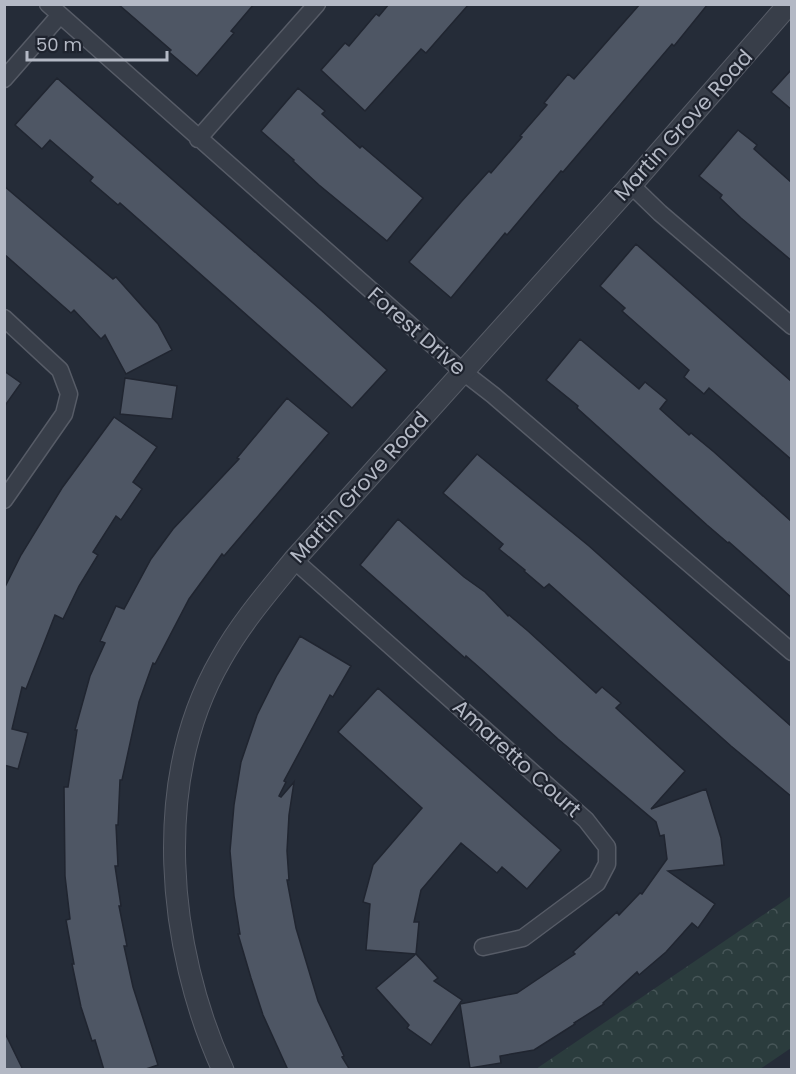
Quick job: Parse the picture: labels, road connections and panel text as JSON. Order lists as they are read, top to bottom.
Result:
{
  "streets": {
    "street": ["Martin Grove Road", "Forest Drive", "Amaretto Court"]
  },
  "crossings": [
    ["Martin Grove Road", "Forest Drive"],
    ["Martin Grove Road", "Amaretto Court"]
  ],
  "scale_bar": "50 m"
}
